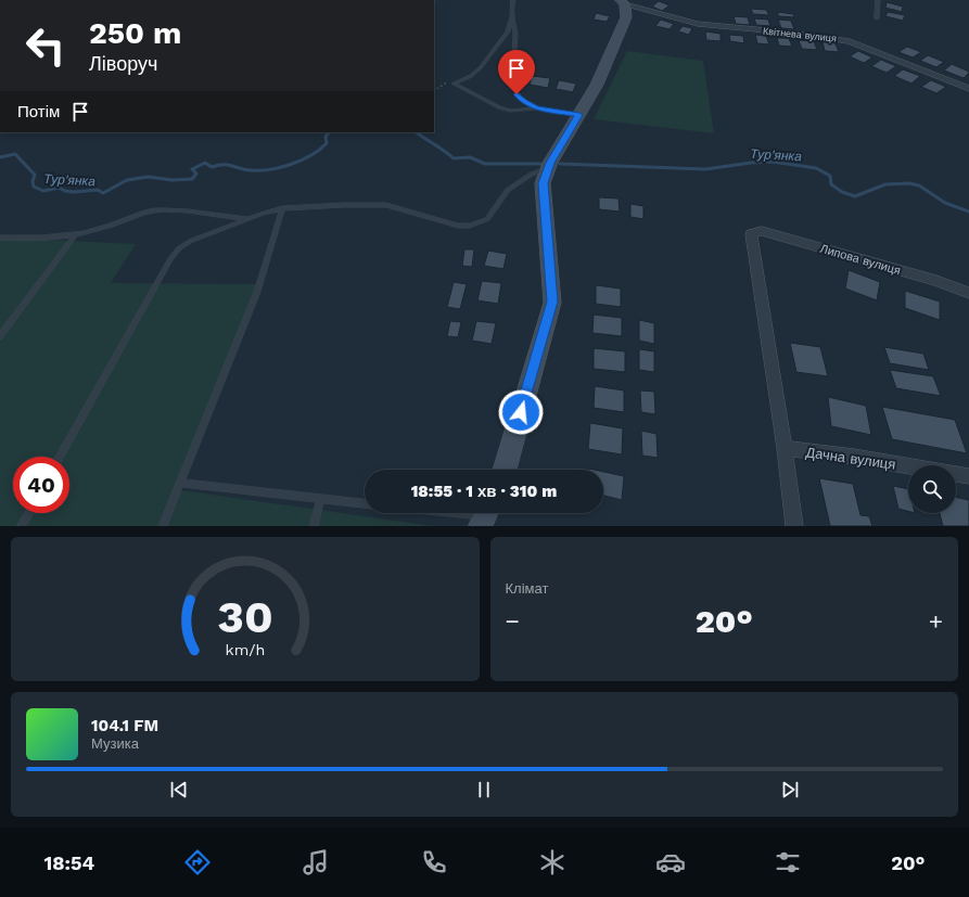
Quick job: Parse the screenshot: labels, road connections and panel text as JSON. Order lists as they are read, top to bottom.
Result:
{
  "streets": {
    "street": ["Квітнева вулиця", "Липова вулиця", "Дачна вулиця"]
  },
  "crossings": [
    ["Липова вулиця", "Дачна вулиця"]
  ],
  "water": ["Тур'янка"],
  "page": {
    "turn": ["250 m", "Ліворуч"],
    "then": "Потім",
    "limit": "40",
    "trip": "18:55 · 1 хв · 310 m",
    "tile": "Клімат",
    "heat": ["−", "20°", "+"],
    "song": ["104.1 FM", "Музика"],
    "tabs": ["18:54", "20°"],
    "gauge": ["30", "km/h"]
  }
}
